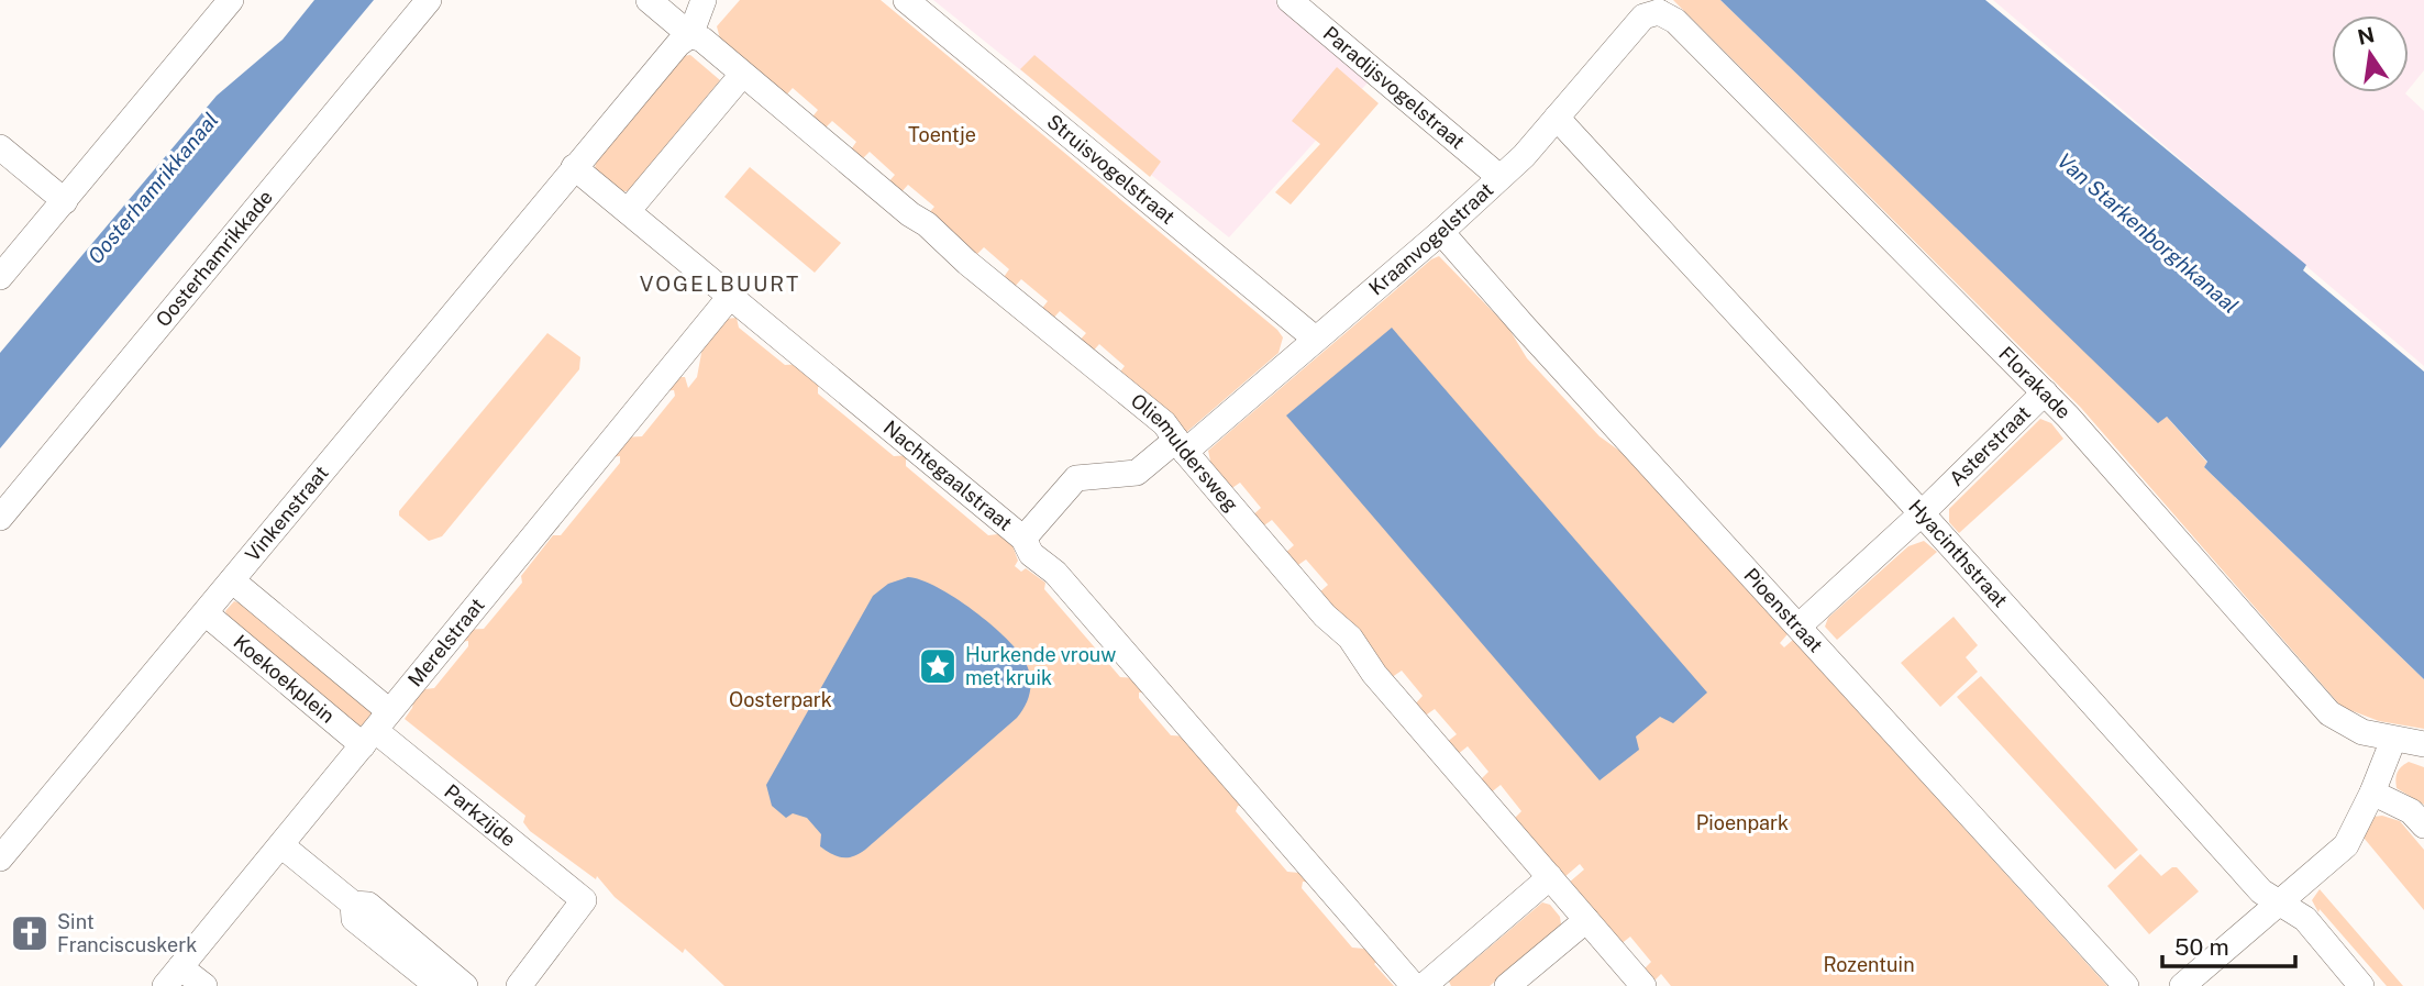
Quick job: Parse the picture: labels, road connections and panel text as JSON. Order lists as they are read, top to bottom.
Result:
{
  "streets": {
    "street": [
      "Paradijsvogelstraat",
      "Struisvogelstraat",
      "Kraanvogelstraat",
      "Oosterhamrikkade",
      "Florakade",
      "Asterstraat",
      "Oliemuldersweg",
      "Nachtegaalstraat",
      "Vinkenstraat",
      "Hyacinthstraat",
      "Pioenstraat",
      "Merelstraat",
      "Koekoekplein",
      "Parkzijde"
    ]
  },
  "crossings": [
    ["Paradijsvogelstraat", "Kraanvogelstraat"],
    ["Struisvogelstraat", "Kraanvogelstraat"],
    ["Kraanvogelstraat", "Florakade"],
    ["Kraanvogelstraat", "Oliemuldersweg"],
    ["Kraanvogelstraat", "Nachtegaalstraat"],
    ["Kraanvogelstraat", "Hyacinthstraat"],
    ["Kraanvogelstraat", "Pioenstraat"],
    ["Florakade", "Asterstraat"],
    ["Asterstraat", "Hyacinthstraat"],
    ["Asterstraat", "Pioenstraat"],
    ["Oliemuldersweg", "Vinkenstraat"],
    ["Nachtegaalstraat", "Merelstraat"],
    ["Vinkenstraat", "Koekoekplein"],
    ["Merelstraat", "Koekoekplein"],
    ["Merelstraat", "Parkzijde"],
    ["Koekoekplein", "Parkzijde"]
  ],
  "districts": ["VOGELBUURT"],
  "water": ["Oosterhamrikkanaal", "Van Starkenborghkanaal"],
  "parks": [
    "Toentje",
    "Oosterpark",
    "Pioenpark",
    "Rozentuin"
  ],
  "places": {
    "place": ["Hurkende vrouw met kruik"],
    "church": ["Sint Franciscuskerk"]
  },
  "scale_bar": "50 m",
  "north": "top"
}
